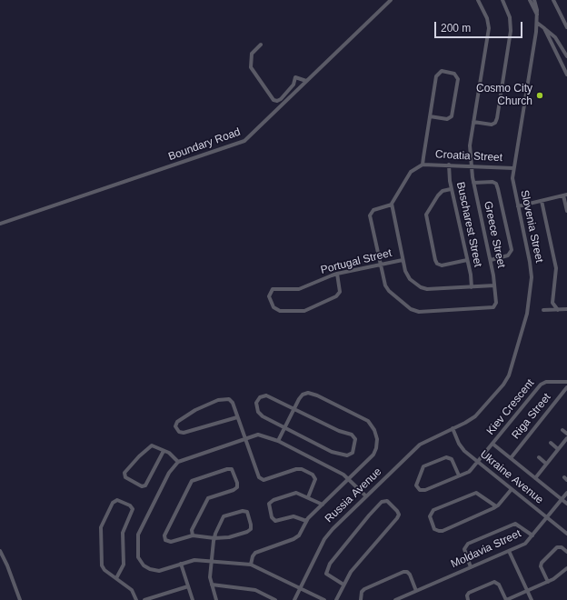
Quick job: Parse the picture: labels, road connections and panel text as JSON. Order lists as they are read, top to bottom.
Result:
{
  "streets": {
    "street": [
      "Boundary Road",
      "Croatia Street",
      "Buscharest Street",
      "Slovenia Street",
      "Greece Street",
      "Portugal Street",
      "Kiev Crescent",
      "Riga Street",
      "Ukraine Avenue",
      "Russia Avenue",
      "Moldavia Street"
    ]
  },
  "crossings": [
    ["Croatia Street", "Buscharest Street"],
    ["Croatia Street", "Slovenia Street"],
    ["Croatia Street", "Greece Street"],
    ["Slovenia Street", "Ukraine Avenue"],
    ["Slovenia Street", "Russia Avenue"],
    ["Greece Street", "Portugal Street"],
    ["Kiev Crescent", "Ukraine Avenue"],
    ["Ukraine Avenue", "Russia Avenue"],
    ["Ukraine Avenue", "Moldavia Street"]
  ],
  "places": ["Cosmo City Church"],
  "scale_bar": "200 m"
}
